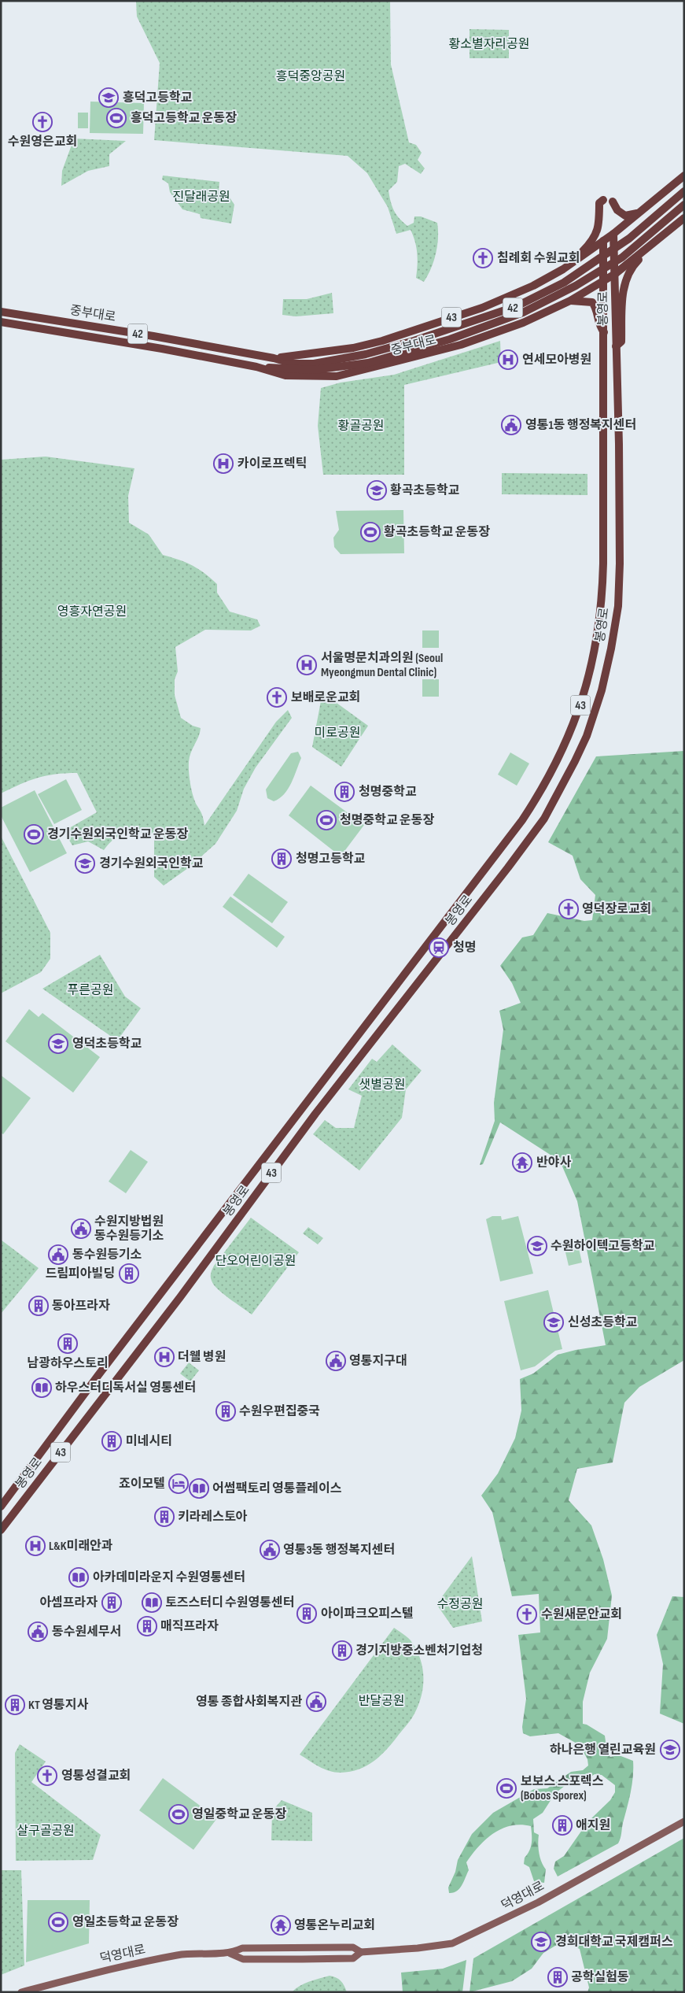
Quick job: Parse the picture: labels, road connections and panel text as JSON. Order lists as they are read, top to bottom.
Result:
{
  "streets": {
    "main road": [
      "42",
      "봉영로",
      "중부대로",
      "43",
      "덕영대로"
    ]
  },
  "crossings": [
    ["봉영로", "중부대로"],
    ["봉영로", "43"],
    ["중부대로", "43"]
  ],
  "parks": [
    "황소별자리공원",
    "흥덕중앙공원",
    "진달래공원",
    "황골공원",
    "영흥자연공원",
    "미로공원",
    "푸른공원",
    "샛별공원",
    "단오어린이공원",
    "수정공원",
    "반달공원",
    "살구골공원"
  ],
  "places": {
    "school or university": [
      "흥덕고등학교",
      "황곡초등학교",
      "경기수원외국인학교",
      "영덕초등학교",
      "수원하이텍고등학교",
      "신성초등학교",
      "하나은행 열린교육원",
      "경희대학교 국제캠퍼스"
    ],
    "sports": [
      "흥덕고등학교 운동장",
      "황곡초등학교 운동장",
      "청명중학교 운동장",
      "경기수원외국인학교 운동장",
      "보보스 스포렉스 (Bobos Sporex)",
      "영일중학교 운동장",
      "영일초등학교 운동장"
    ],
    "church": [
      "수원영은교회",
      "침례회 수원교회",
      "보배로운교회",
      "영덕장로교회",
      "수원새문안교회",
      "영통성결교회"
    ],
    "hospital": [
      "연세모아병원",
      "카이로프렉틱",
      "서울명문치과의원 (Seoul Myeongmun Dental Clinic)",
      "더웰 병원",
      "L&K미래안과"
    ],
    "public building": [
      "영통1동 행정복지센터",
      "수원지방법원 동수원등기소",
      "동수원등기소",
      "영통지구대",
      "영통3동 행정복지센터",
      "동수원세무서",
      "영통 종합사회복지관"
    ],
    "building": [
      "청명중학교",
      "청명고등학교",
      "드림피아빌딩",
      "동아프라자",
      "남광하우스토리",
      "수원우편집중국",
      "미네시티",
      "키라레스토아",
      "아셈프라자",
      "아이파크오피스텔",
      "매직프라자",
      "경기지방중소벤처기업청",
      "KT 영통지사",
      "애지원",
      "공학실험동"
    ],
    "station": ["청명"],
    "temple": ["반야사", "영통온누리교회"],
    "library": [
      "하우스터디독서실 영통센터",
      "어썸팩토리 영통플레이스",
      "아카데미라운지 수원영통센터",
      "토즈스터디 수원영통센터"
    ],
    "hotel": ["죠이모텔"]
  }
}
